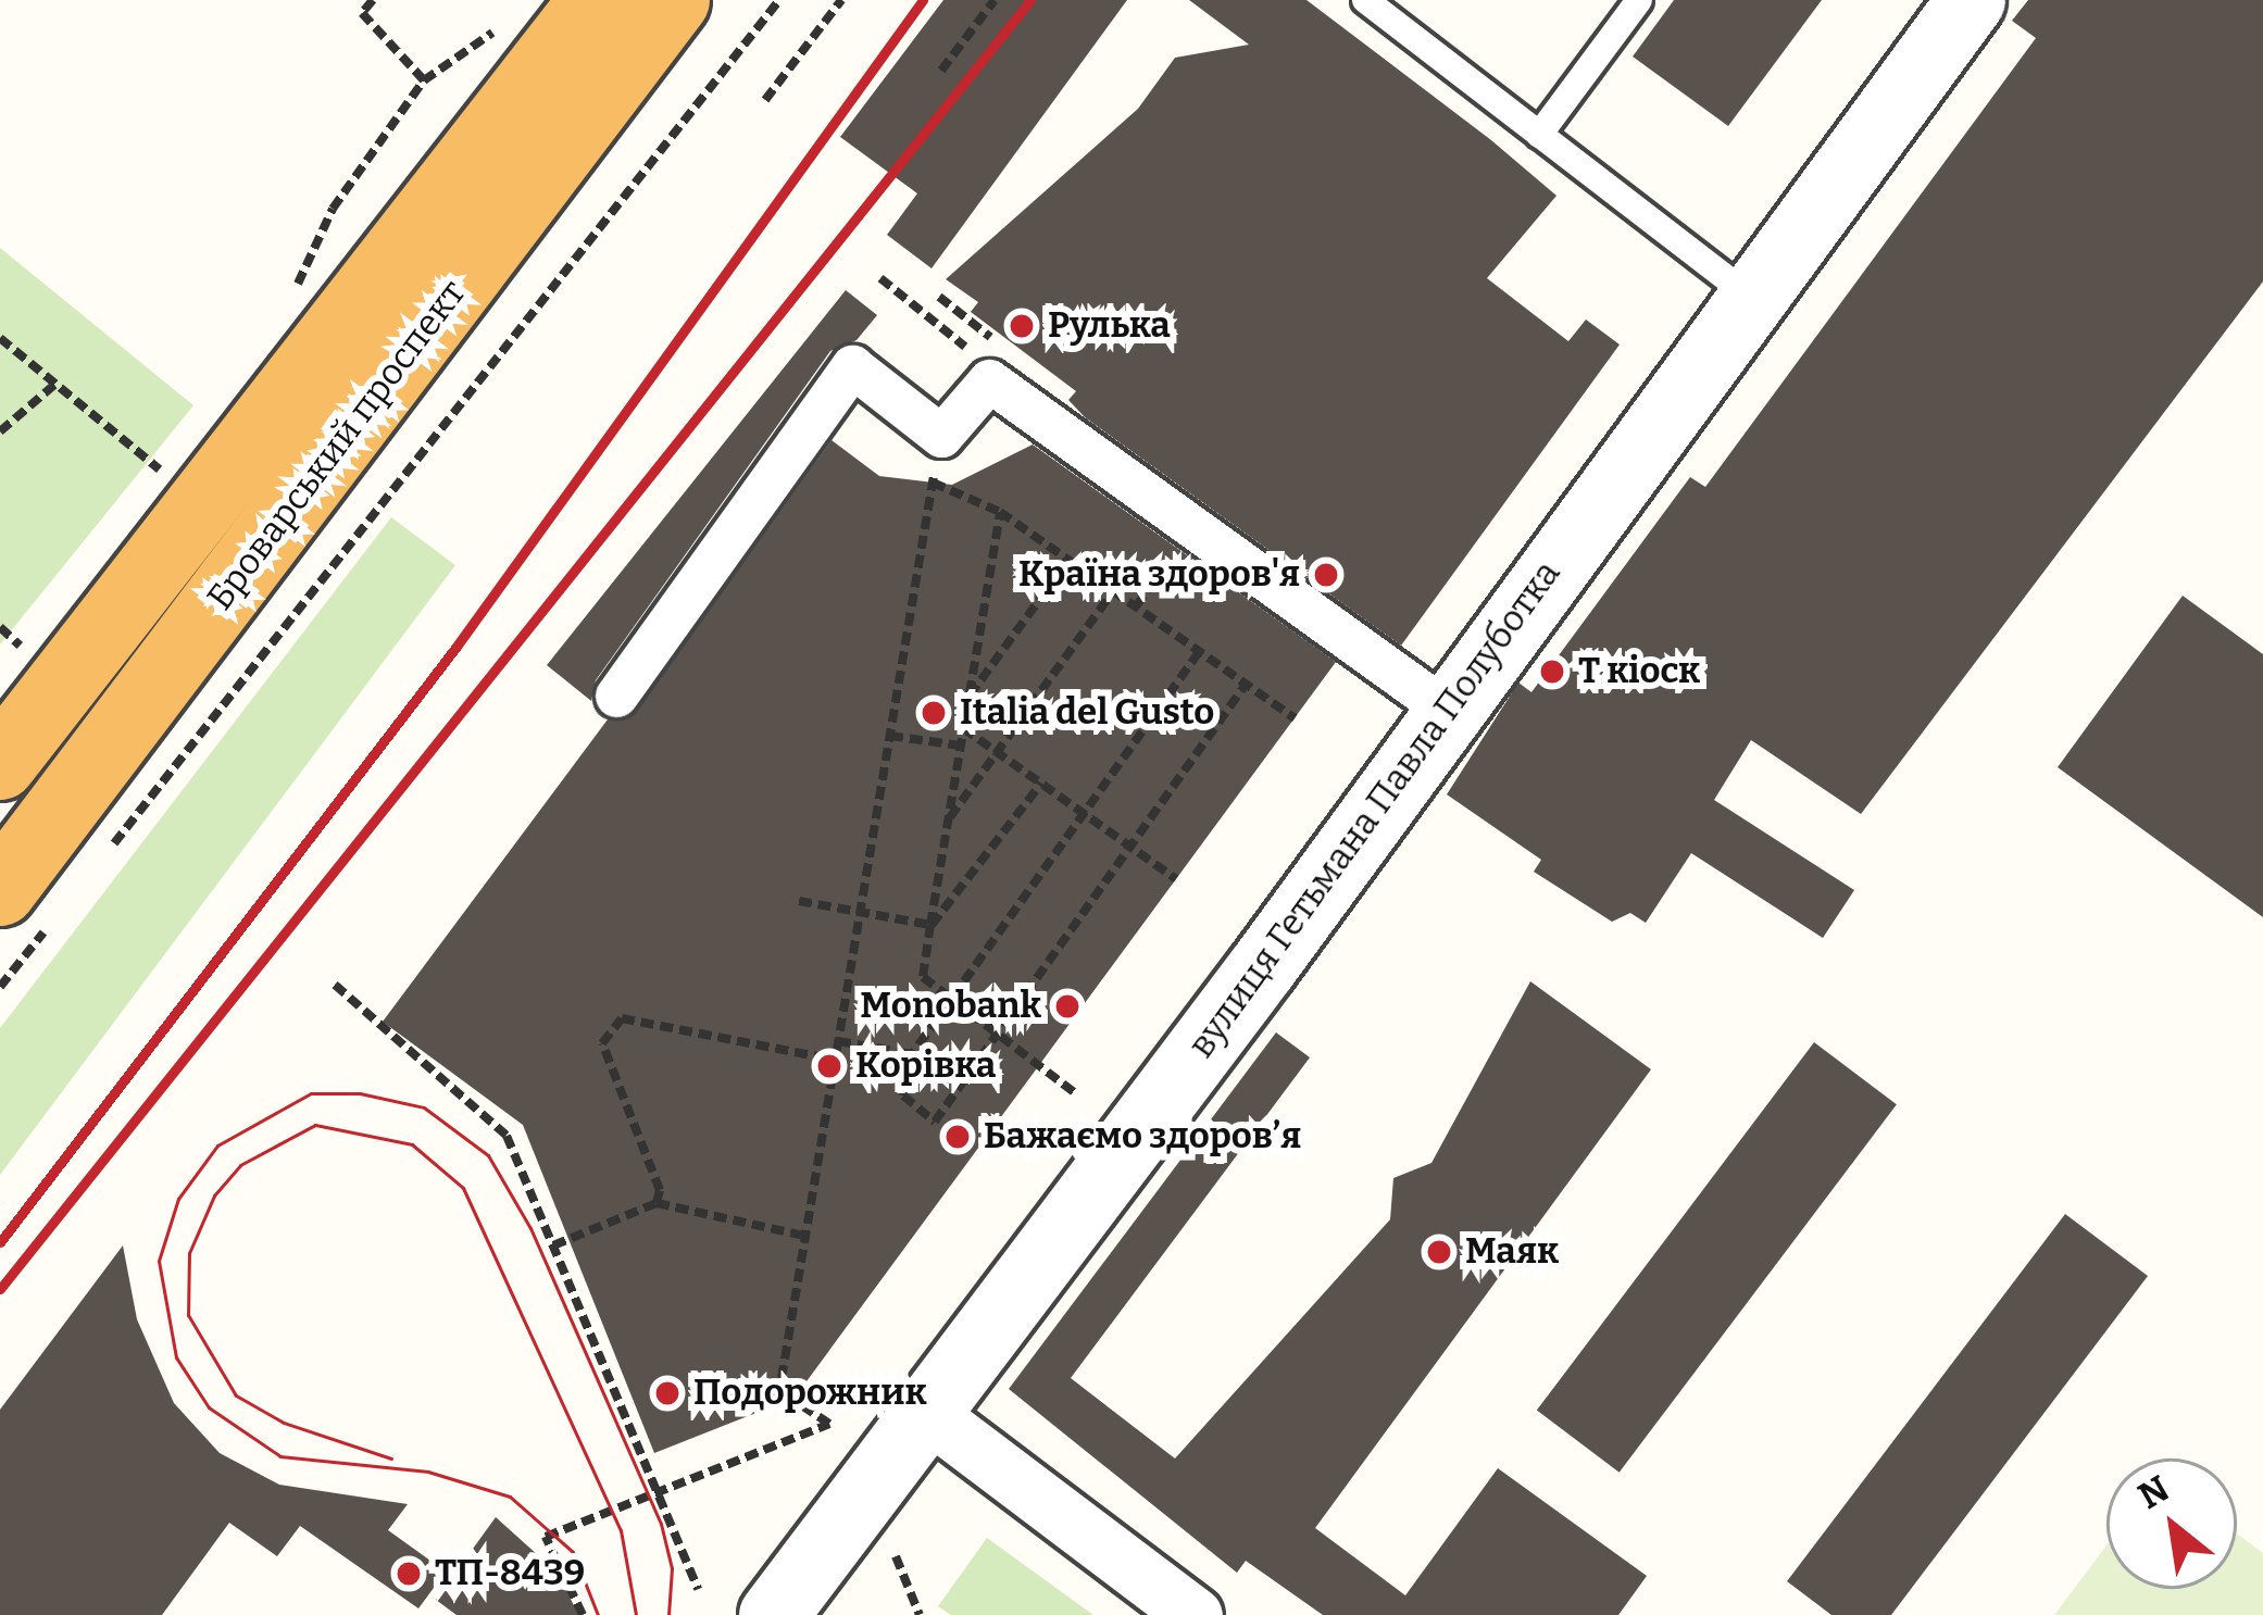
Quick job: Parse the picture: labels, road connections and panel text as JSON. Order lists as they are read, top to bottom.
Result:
{
  "streets": {
    "highway": ["Броварський проспект"],
    "street": ["вулиця Гетьмана Павла Полуботка"]
  },
  "places": [
    "Рулька",
    "Країна здоров'я",
    "Т кіоск",
    "Italia del Gusto",
    "Monobank",
    "Корівка",
    "Бажаємо здоровʼя",
    "Маяк",
    "Подорожник",
    "ТП-8439"
  ],
  "north": "top left"
}
